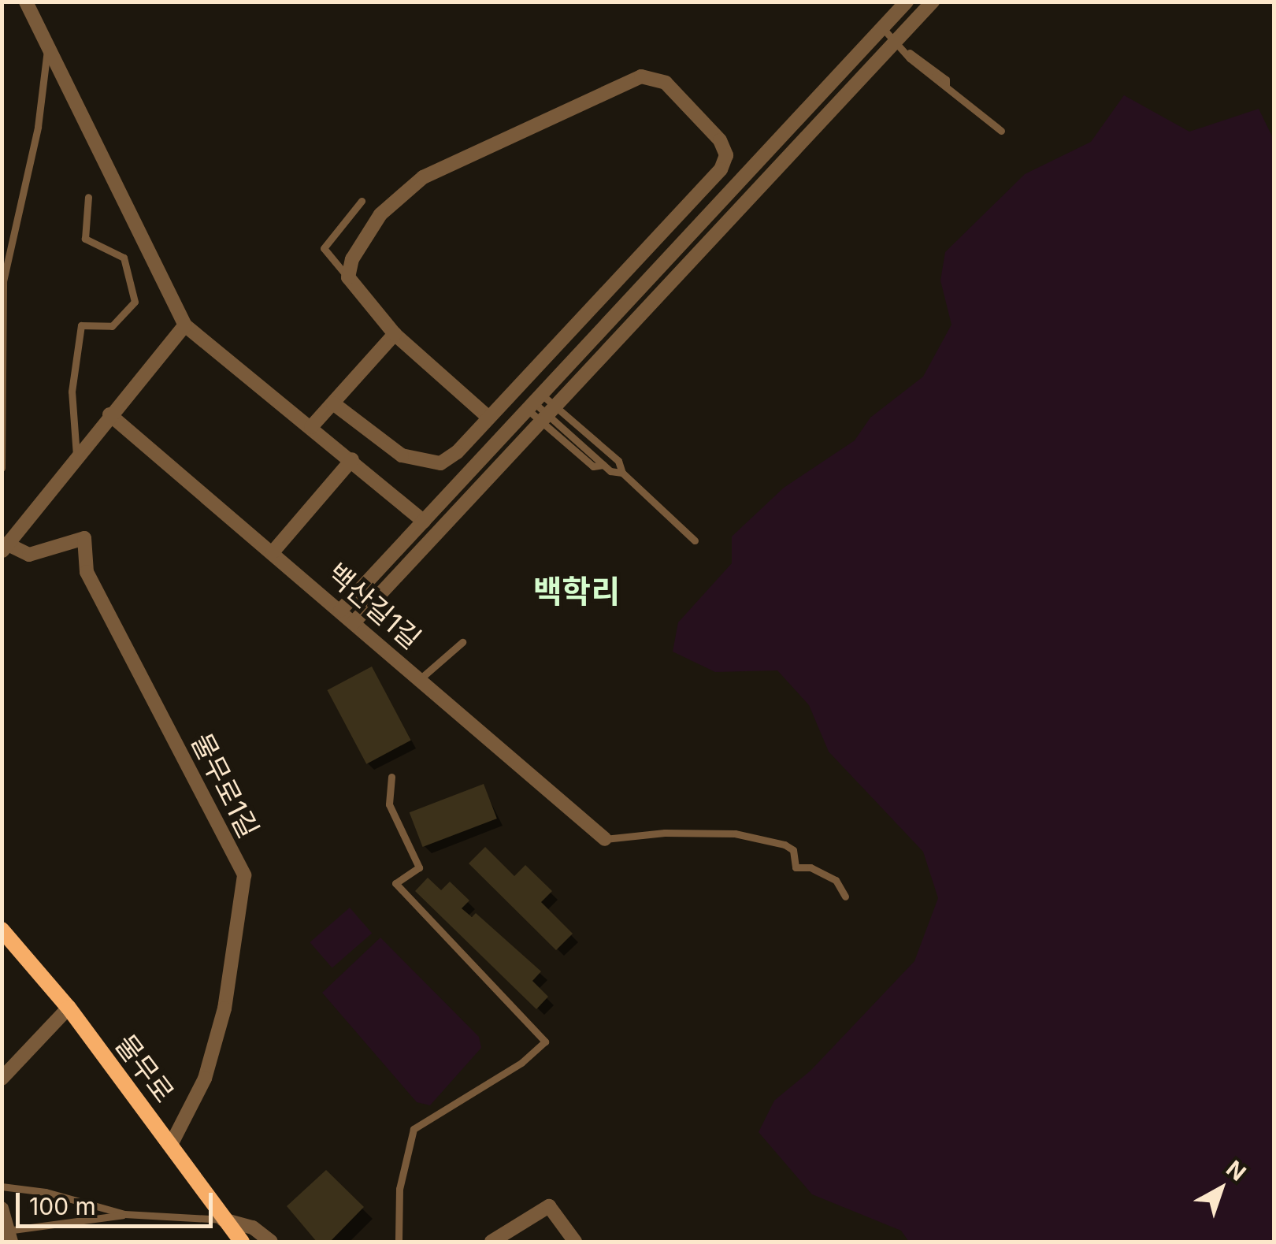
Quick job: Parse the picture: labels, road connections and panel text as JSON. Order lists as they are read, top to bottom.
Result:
{
  "streets": {
    "main road": ["물무로"],
    "street": ["백산길1길", "물무로1길"]
  },
  "crossings": [
    ["물무로1길", "물무로"]
  ],
  "districts": ["백학리"],
  "scale_bar": "100 m",
  "north": "top right"
}
